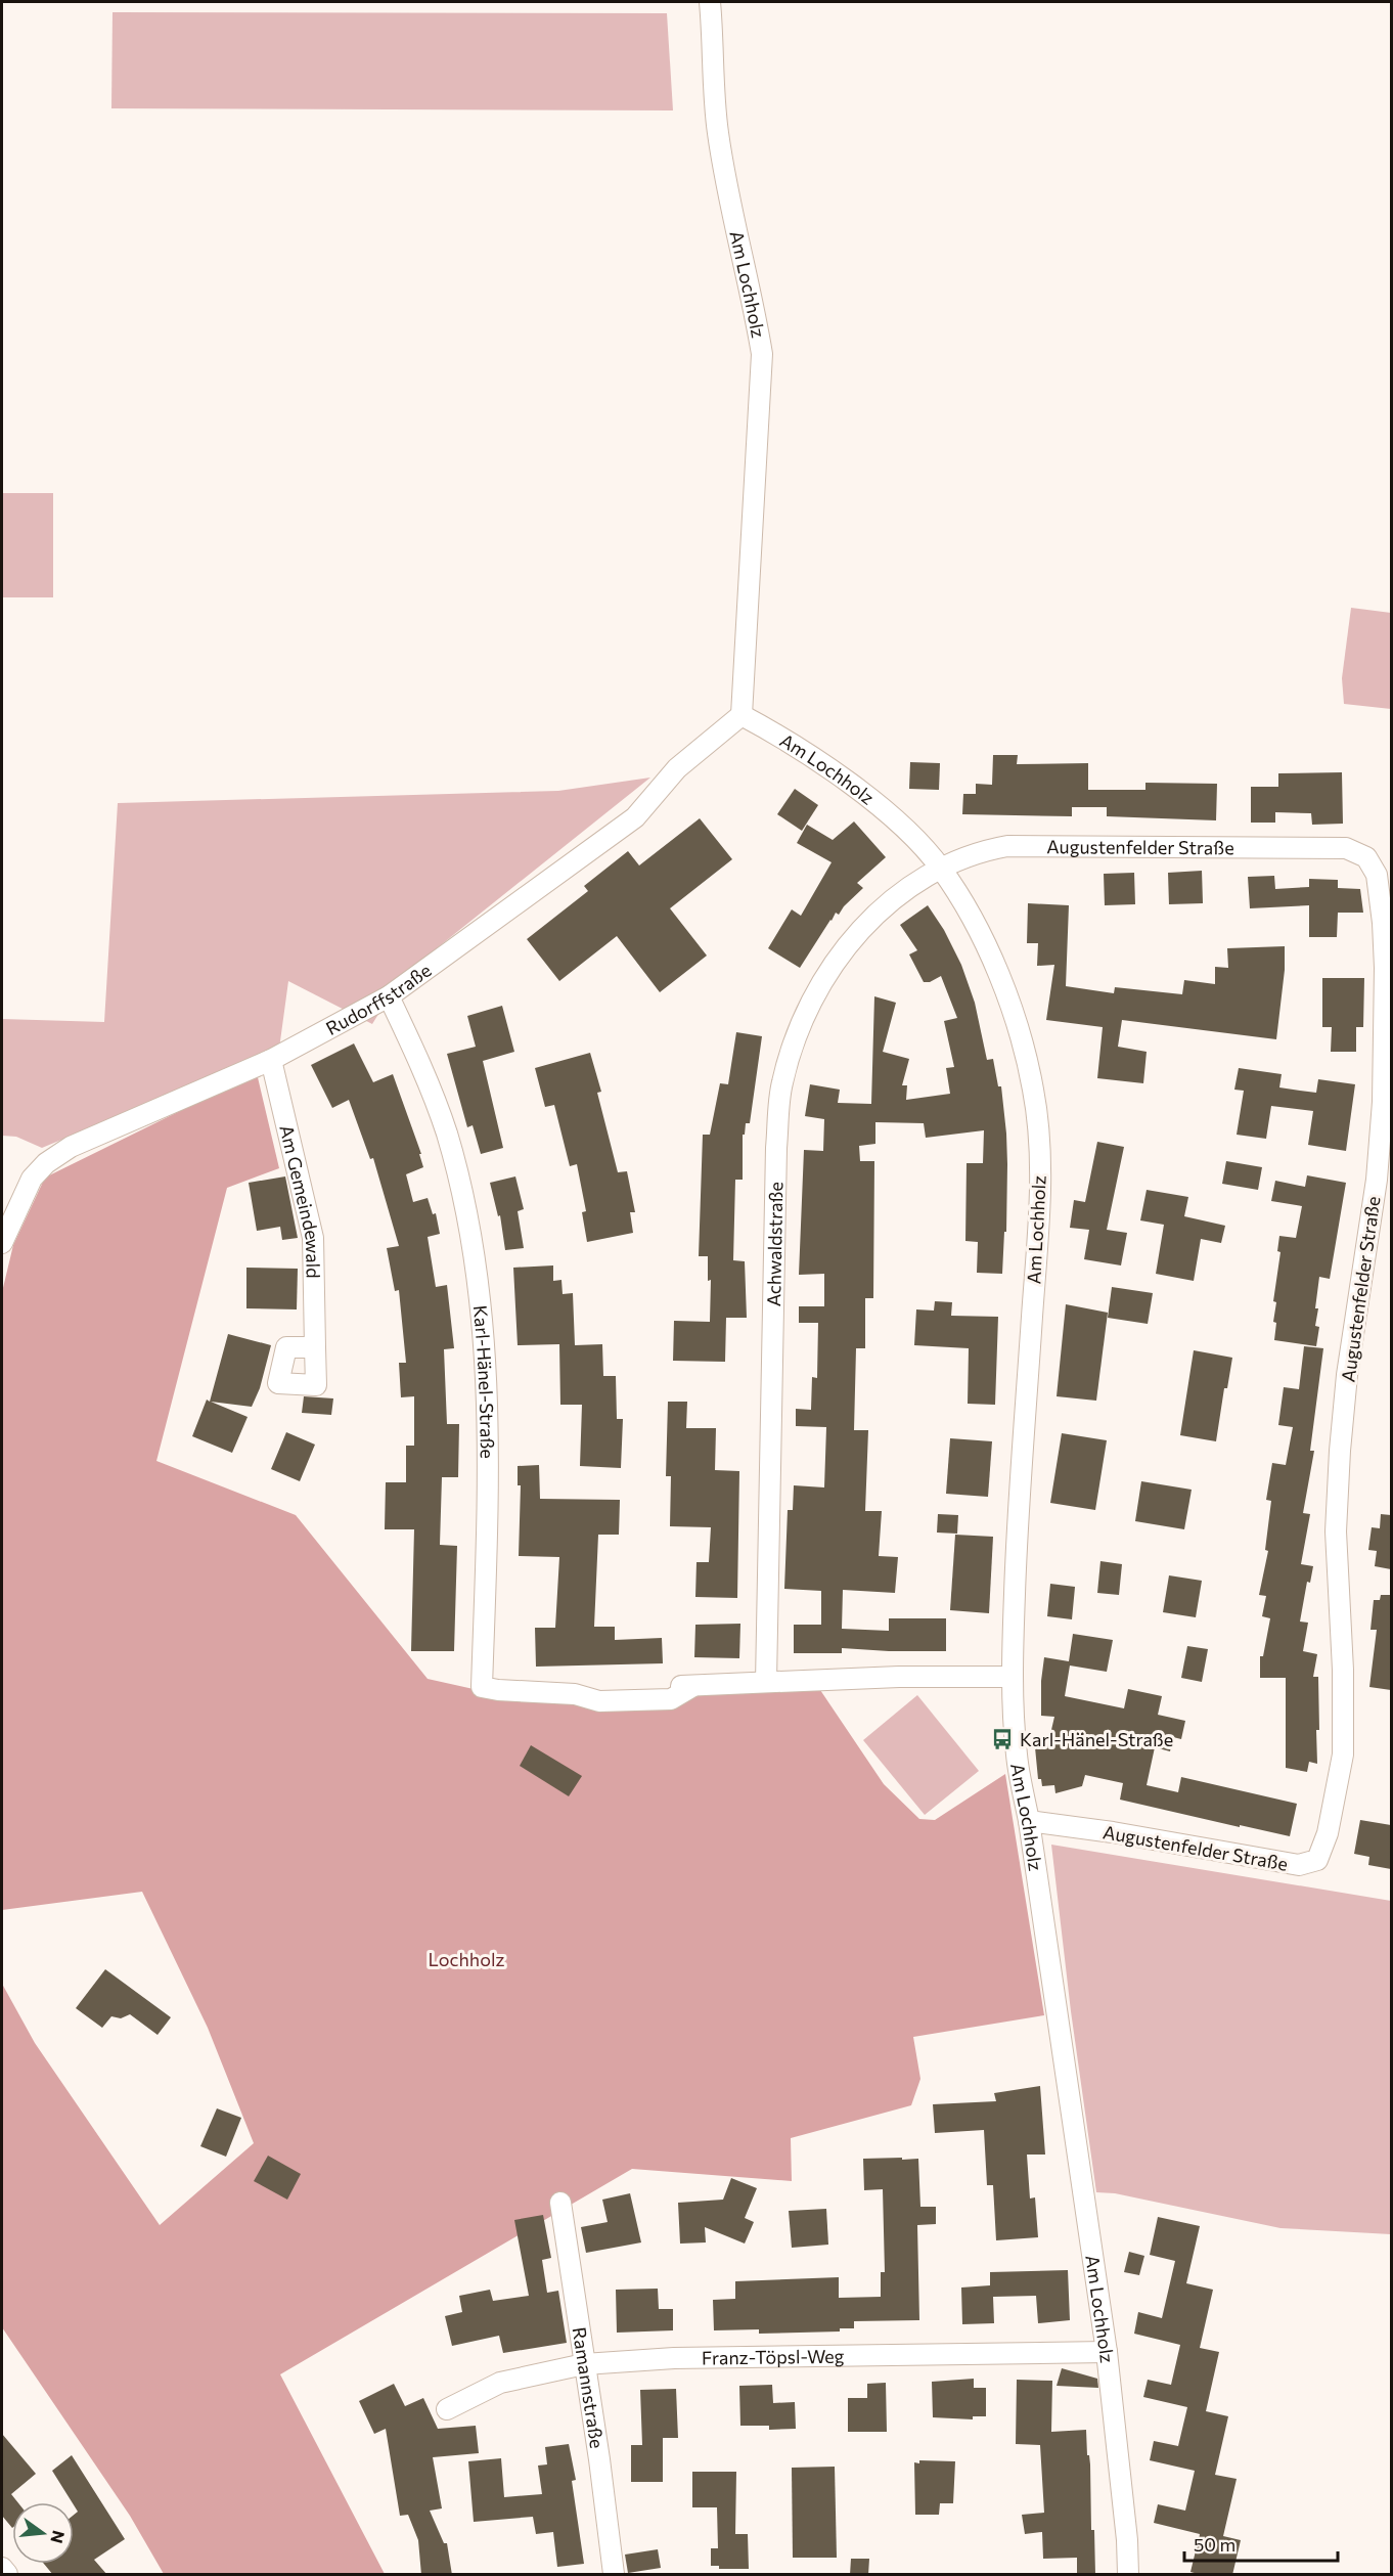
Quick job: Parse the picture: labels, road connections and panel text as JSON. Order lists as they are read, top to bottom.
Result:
{
  "streets": {
    "street": [
      "Am Lochholz",
      "Augustenfelder Straße",
      "Rudorffstraße",
      "Am Gemeindewald",
      "Achwaldstraße",
      "Karl-Hänel-Straße",
      "Franz-Töpsl-Weg",
      "Ramannstraße"
    ]
  },
  "crossings": [
    ["Am Lochholz", "Augustenfelder Straße"],
    ["Am Lochholz", "Rudorffstraße"],
    ["Am Lochholz", "Achwaldstraße"],
    ["Am Lochholz", "Karl-Hänel-Straße"],
    ["Am Lochholz", "Franz-Töpsl-Weg"],
    ["Augustenfelder Straße", "Achwaldstraße"],
    ["Rudorffstraße", "Am Gemeindewald"],
    ["Rudorffstraße", "Karl-Hänel-Straße"],
    ["Achwaldstraße", "Karl-Hänel-Straße"],
    ["Franz-Töpsl-Weg", "Ramannstraße"]
  ],
  "parks": ["Lochholz"],
  "places": {
    "bus stop": ["Karl-Hänel-Straße"]
  },
  "scale_bar": "50 m",
  "north": "right"
}
